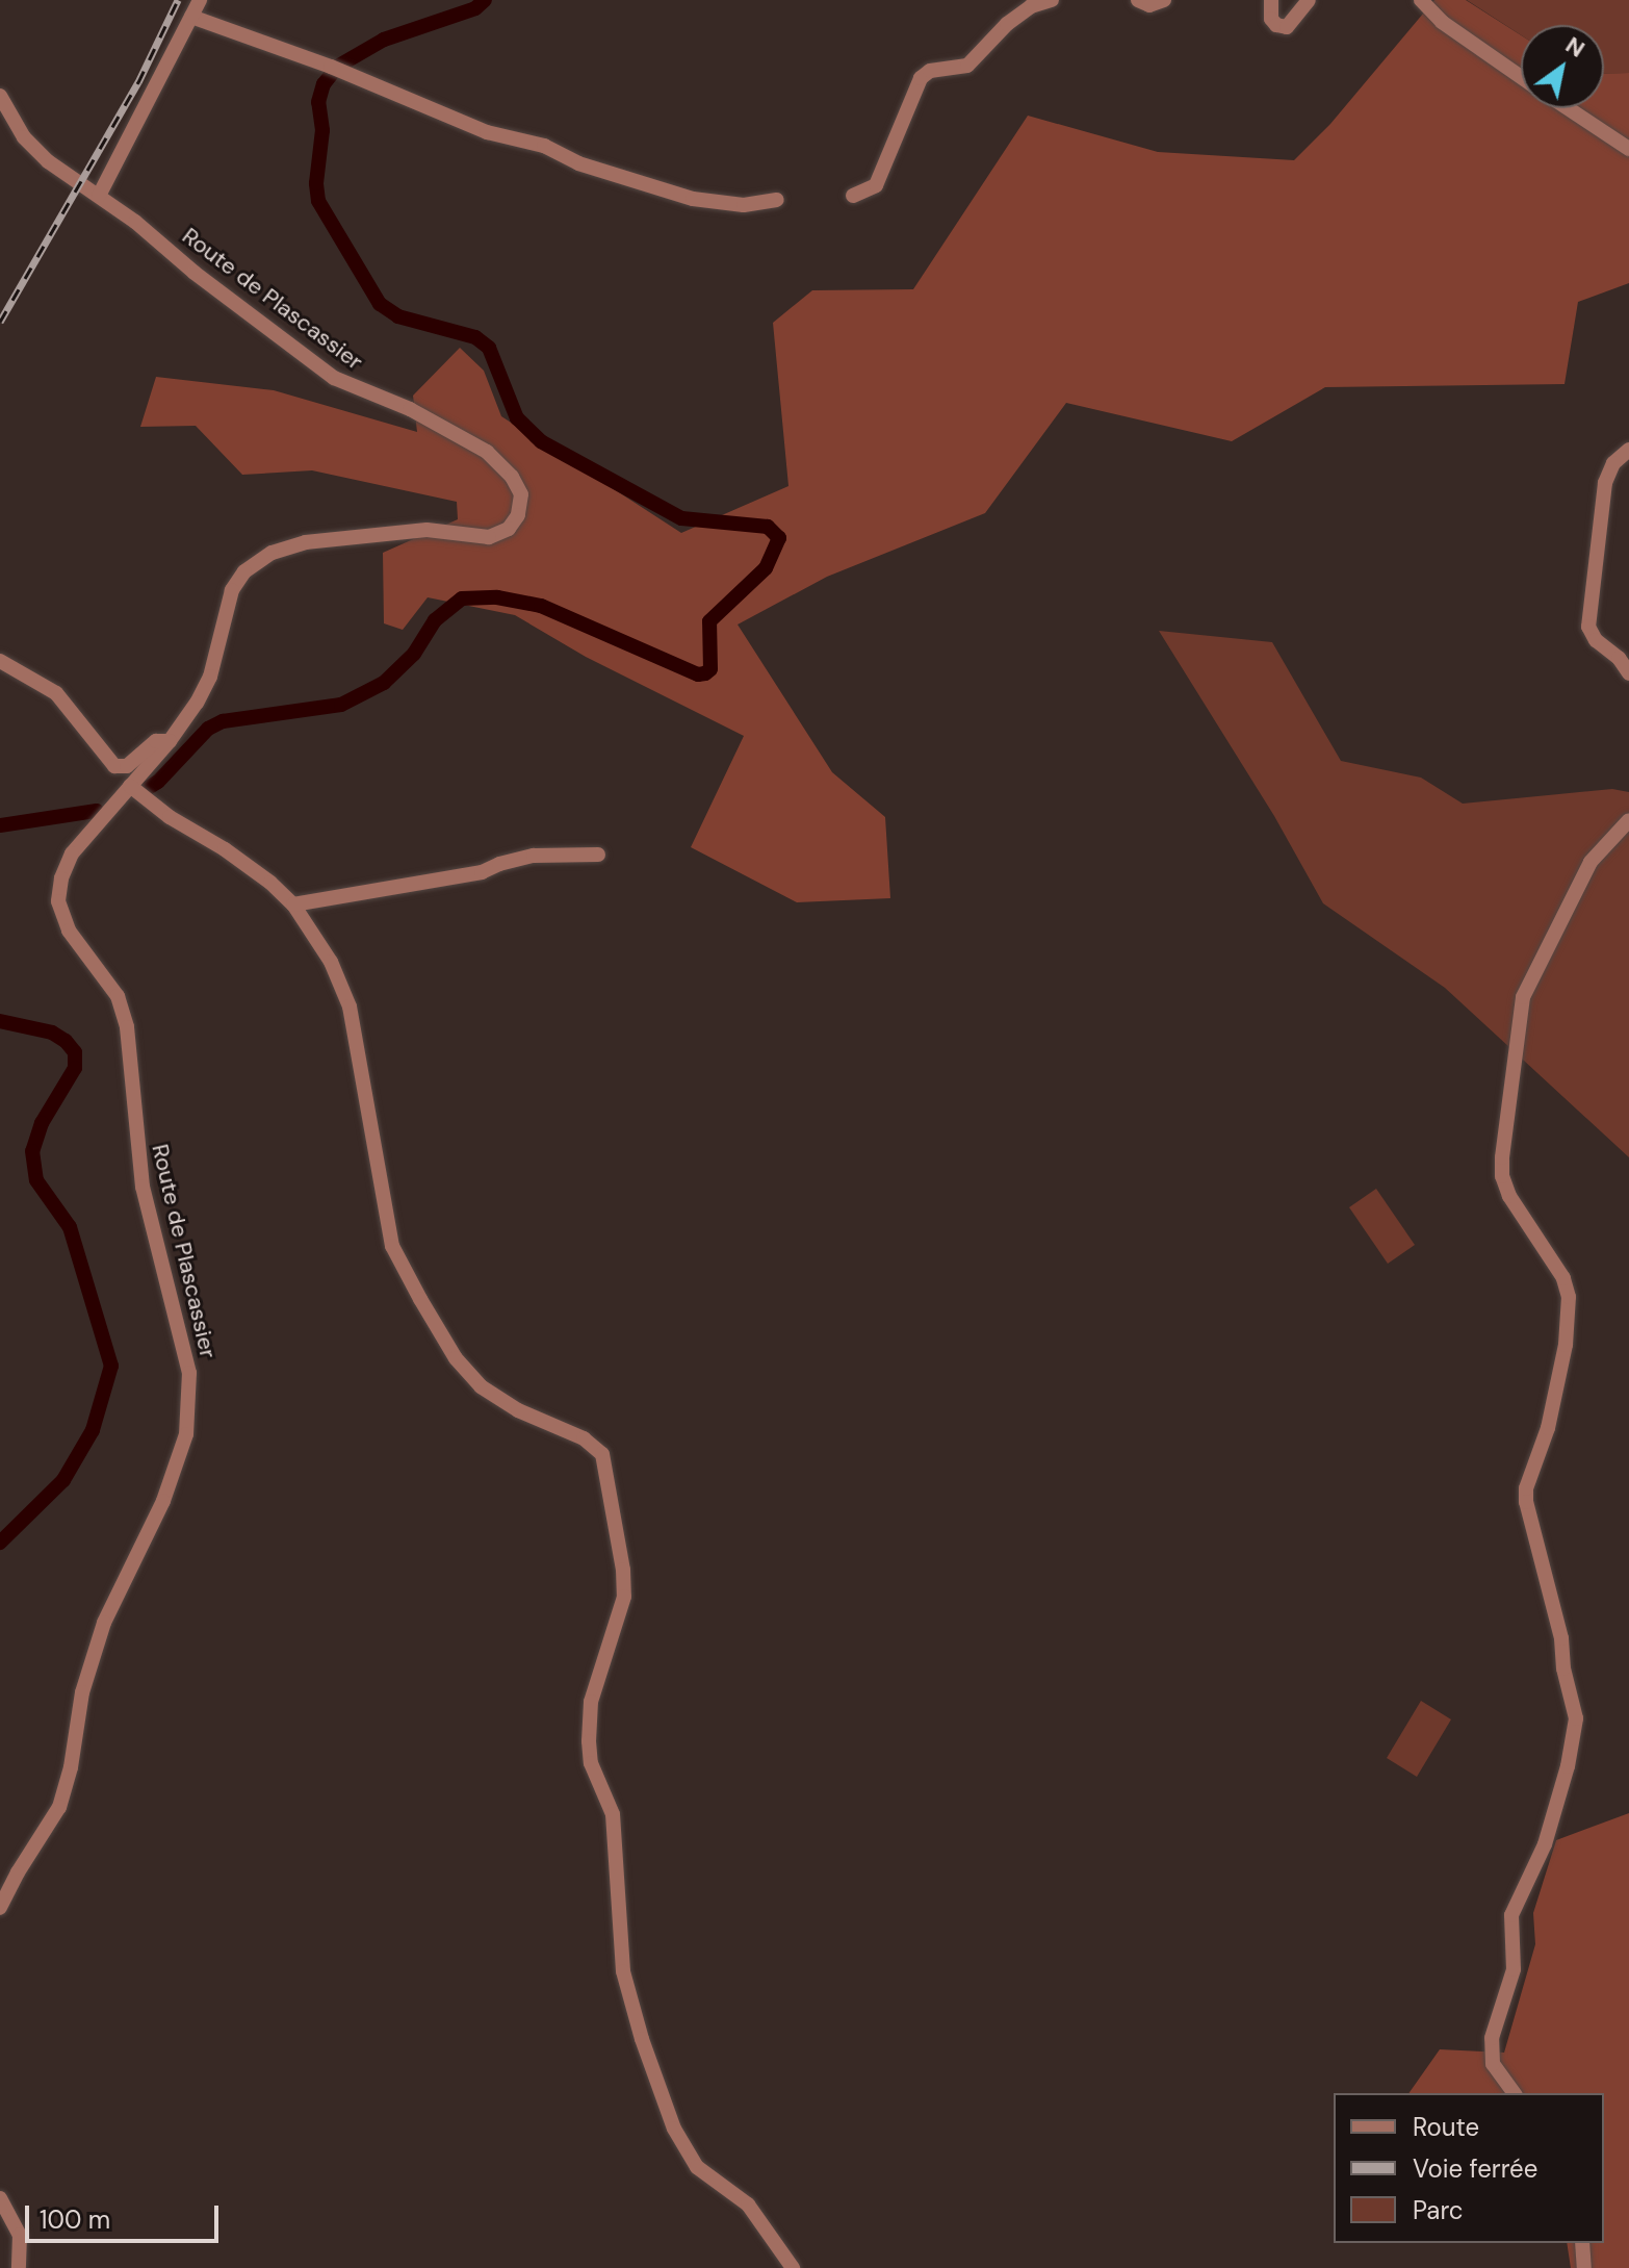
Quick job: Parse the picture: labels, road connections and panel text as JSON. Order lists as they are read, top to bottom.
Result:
{
  "streets": {
    "street": ["Route de Plascassier"]
  },
  "legend": ["Route", "Voie ferrée", "Parc"],
  "scale_bar": "100 m",
  "north": "top right"
}
